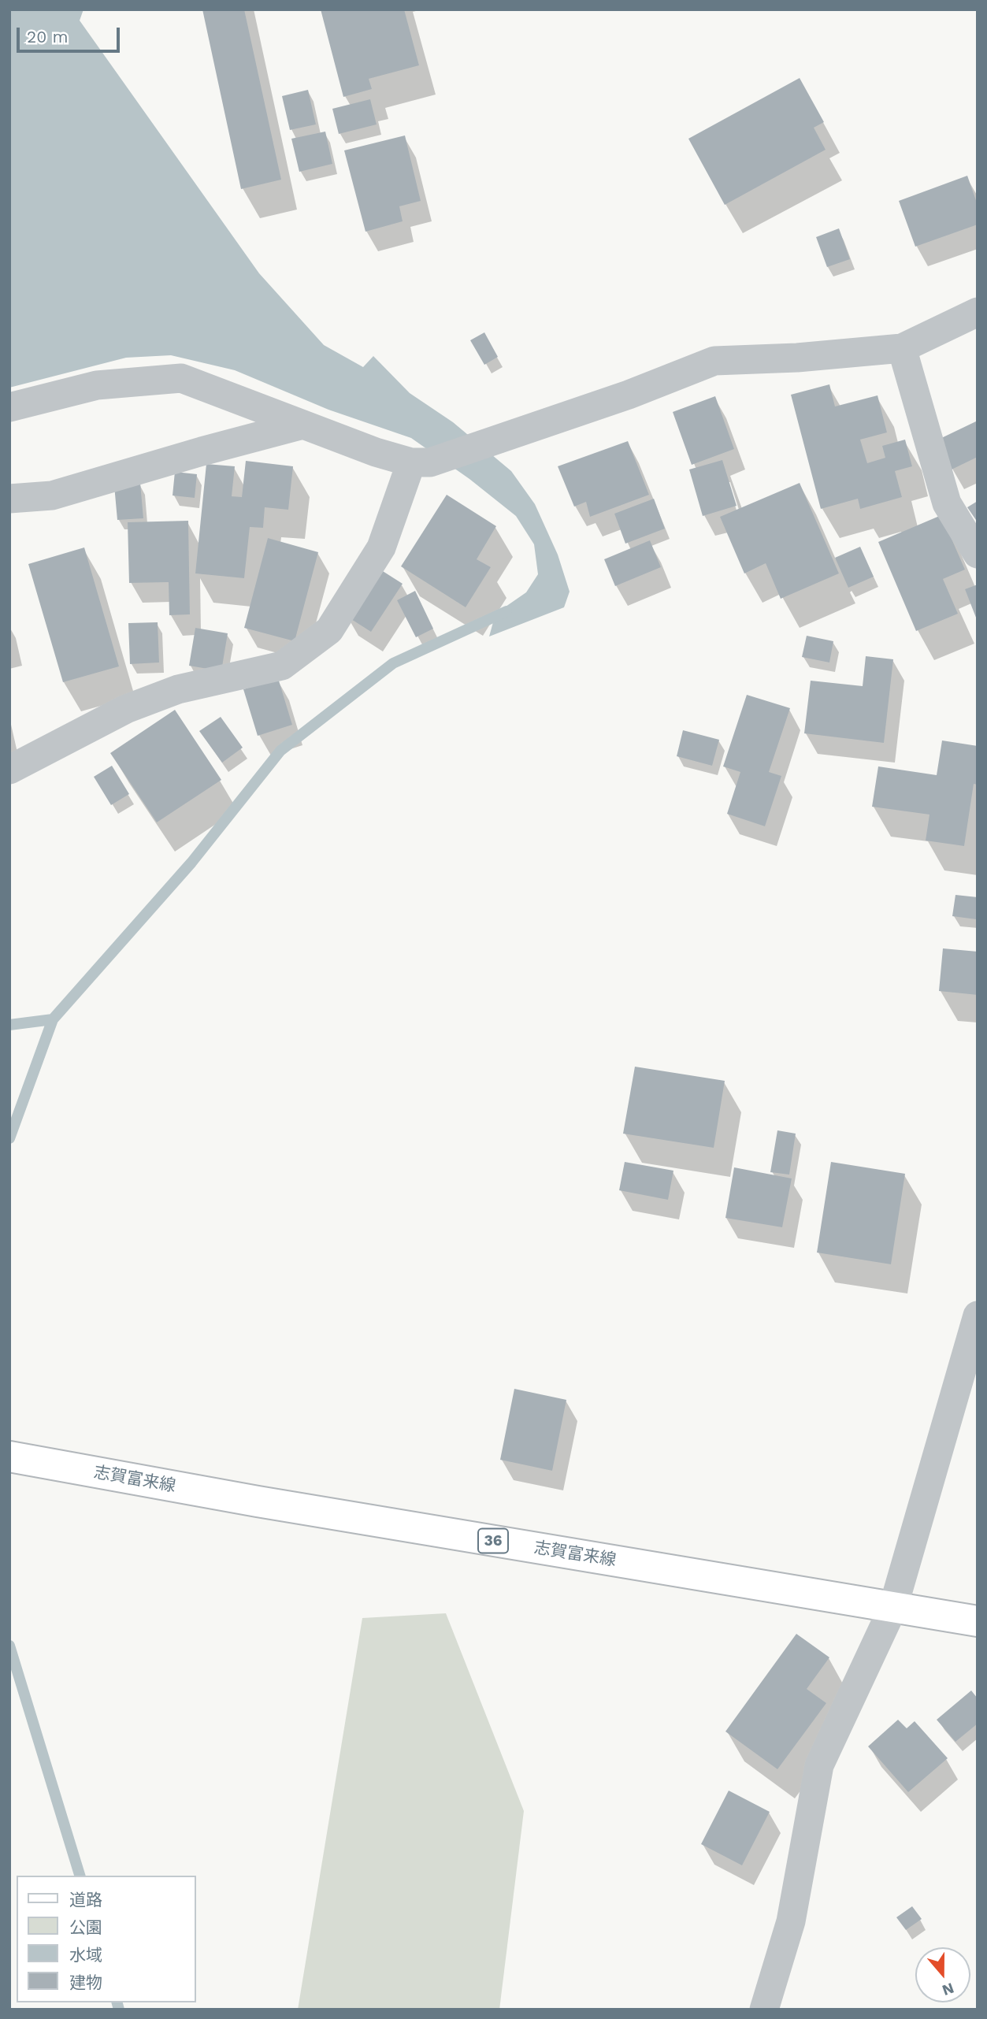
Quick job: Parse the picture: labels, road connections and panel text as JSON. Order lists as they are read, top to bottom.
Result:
{
  "streets": {
    "main road": ["志賀富来線", "36"]
  },
  "legend": [
    "道路",
    "公園",
    "水域",
    "建物"
  ],
  "scale_bar": "20 m",
  "north": "bottom"
}
